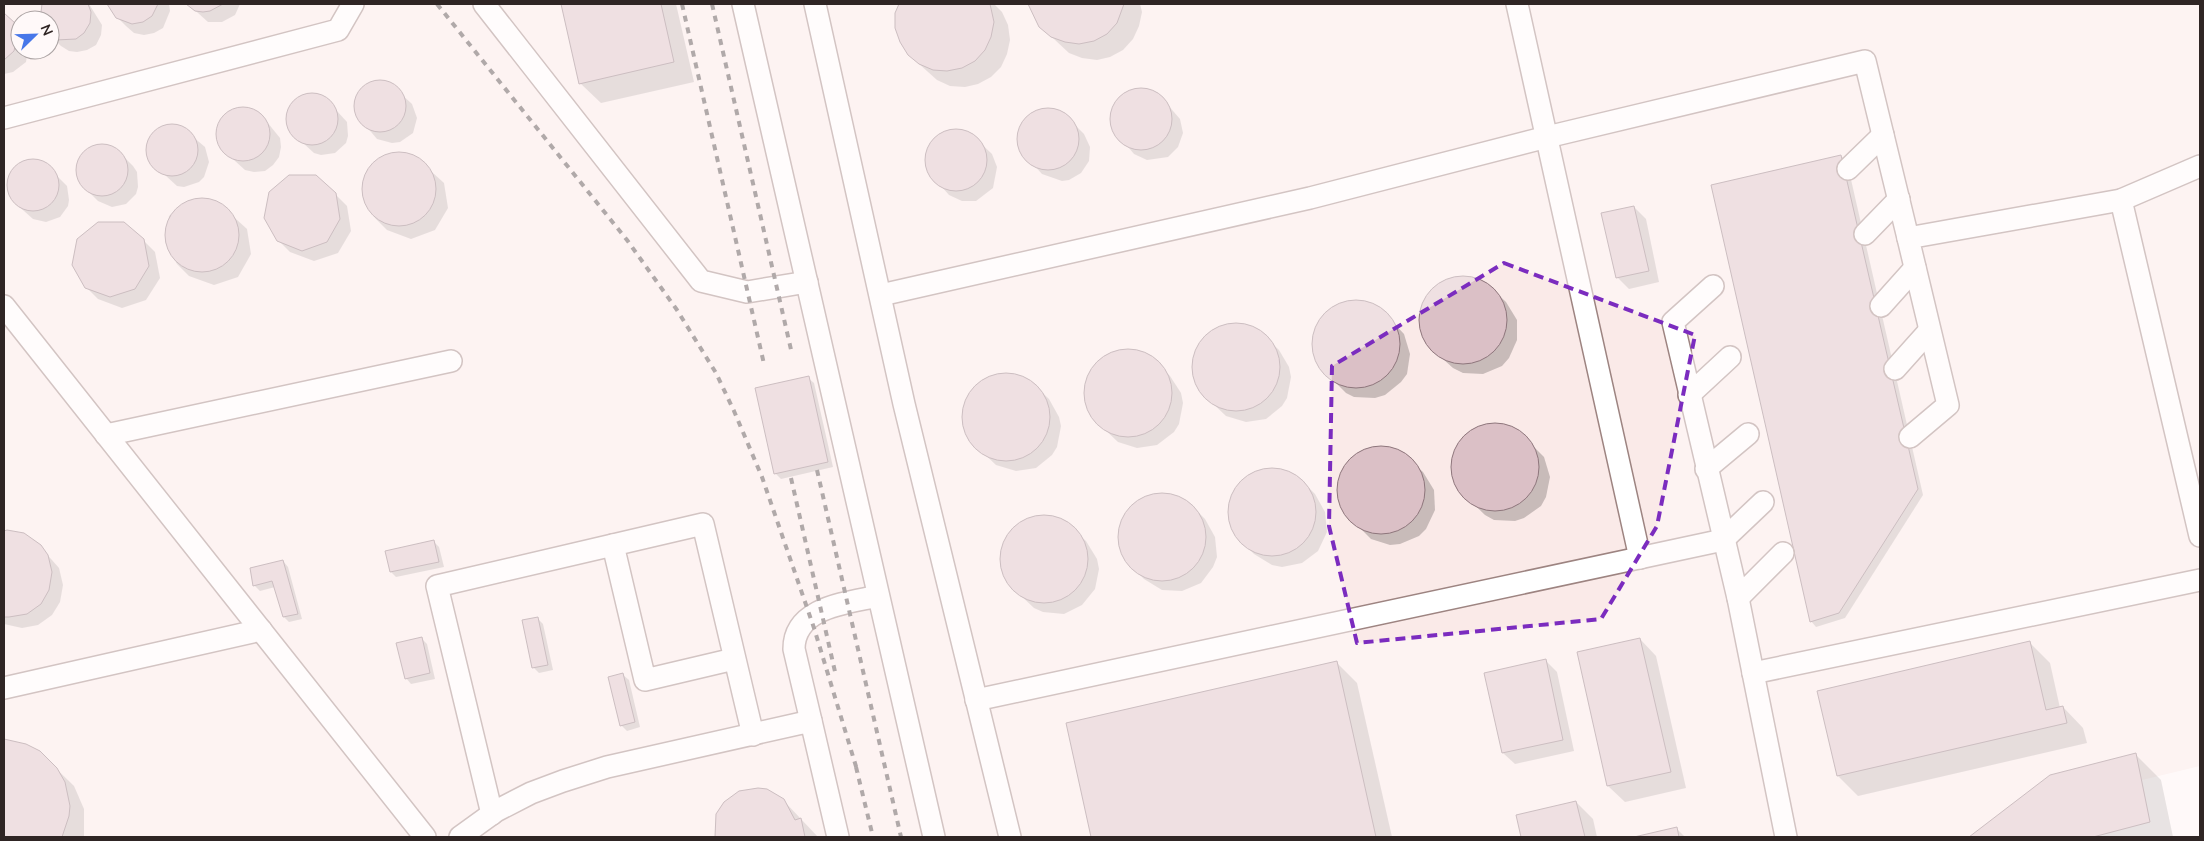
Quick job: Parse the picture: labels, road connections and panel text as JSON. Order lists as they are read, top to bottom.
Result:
{
  "north": "top right"
}
